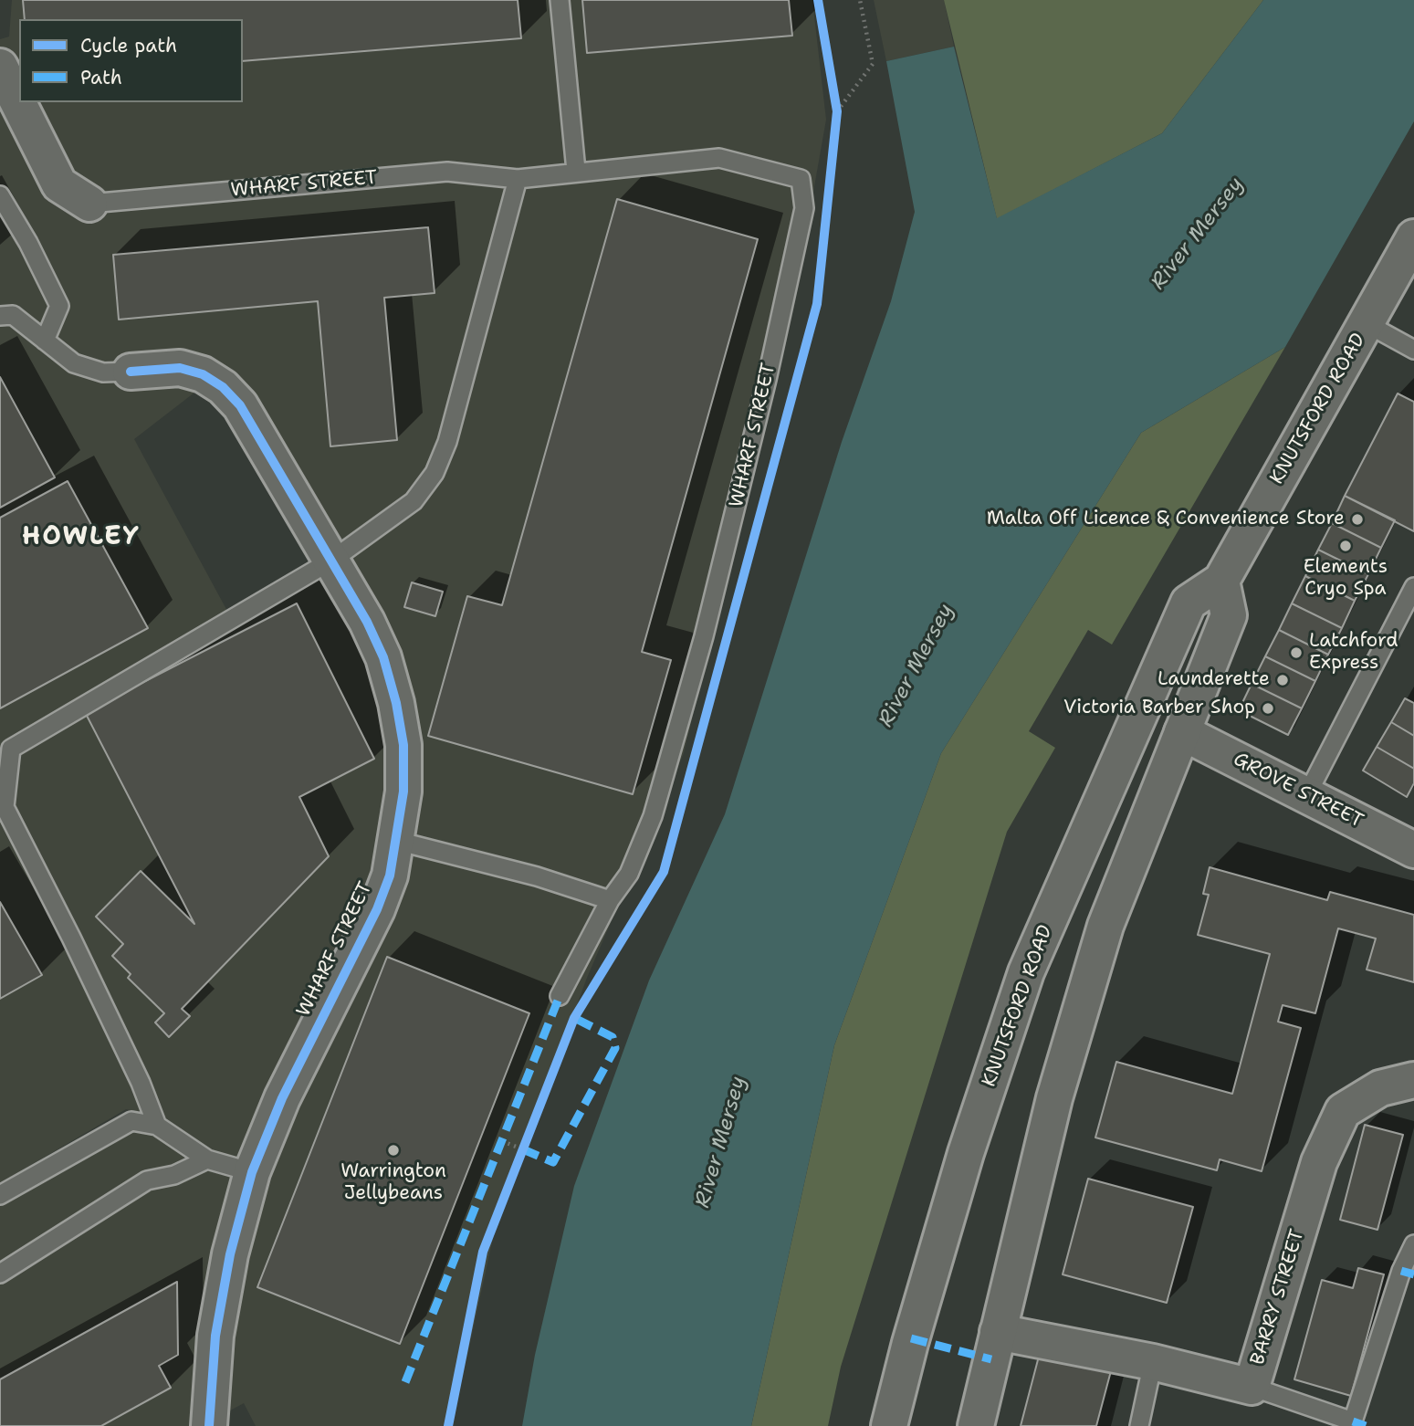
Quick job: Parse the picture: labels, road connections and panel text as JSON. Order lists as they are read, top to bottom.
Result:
{
  "streets": {
    "main road": [
      "WHARF STREET",
      "KNUTSFORD ROAD",
      "GROVE STREET",
      "BARRY STREET"
    ]
  },
  "districts": ["HOWLEY"],
  "water": ["River Mersey"],
  "places": [
    "Malta Off Licence & Convenience Store",
    "Elements Cryo Spa",
    "Latchford Express",
    "Launderette",
    "Victoria Barber Shop",
    "Warrington Jellybeans"
  ],
  "legend": ["Cycle path", "Path"]
}
